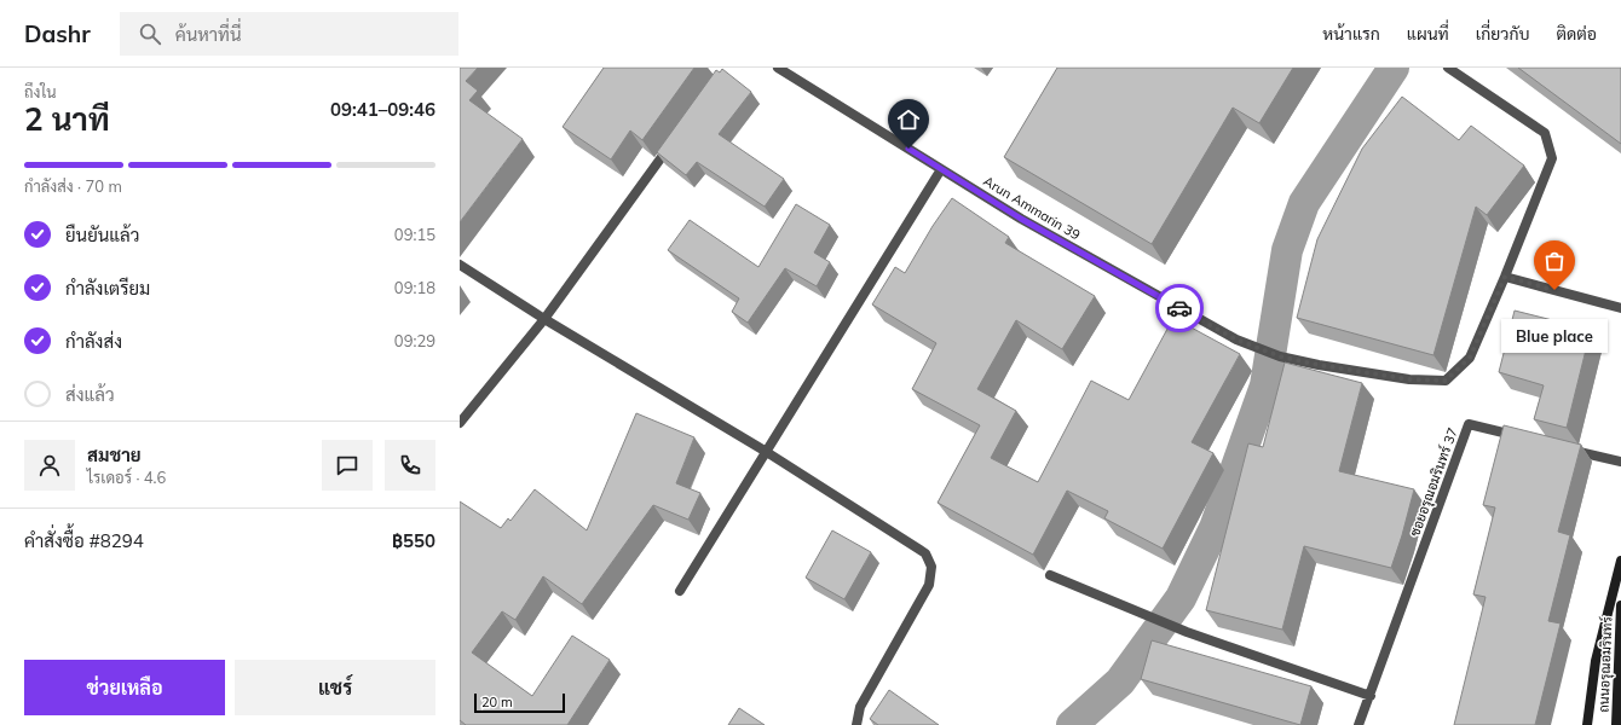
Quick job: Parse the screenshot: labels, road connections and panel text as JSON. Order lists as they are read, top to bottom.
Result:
{
  "streets": {
    "main road": ["ถนนอรุณอมรินทร์"],
    "street": ["Arun Ammarin 39", "ซอยอรุณอมรินทร์ 37"]
  },
  "places": ["Blue place"],
  "scale_bar": "20 m",
  "page": {
    "header": "Dashr",
    "search": "ค้นหาที่นี่",
    "nav": [
      "หน้าแรก",
      "แผนที่",
      "เกี่ยวกับ",
      "ติดต่อ"
    ],
    "heading": ["2 นาที", "ถึงใน", "09:41–09:46"],
    "panel": [
      "สมชาย",
      "ไรเดอร์ · 4.6",
      "คำสั่งซื้อ #8294",
      "฿550"
    ],
    "bar": "กำลังส่ง · 70 m",
    "list": [
      ["ยืนยันแล้ว", "09:15"],
      ["กำลังเตรียม", "09:18"],
      ["กำลังส่ง", "09:29"],
      "ส่งแล้ว"
    ],
    "bubble": "Blue place",
    "buttons": ["ช่วยเหลือ", "แชร์"],
    "scale": "20 m"
  }
}
